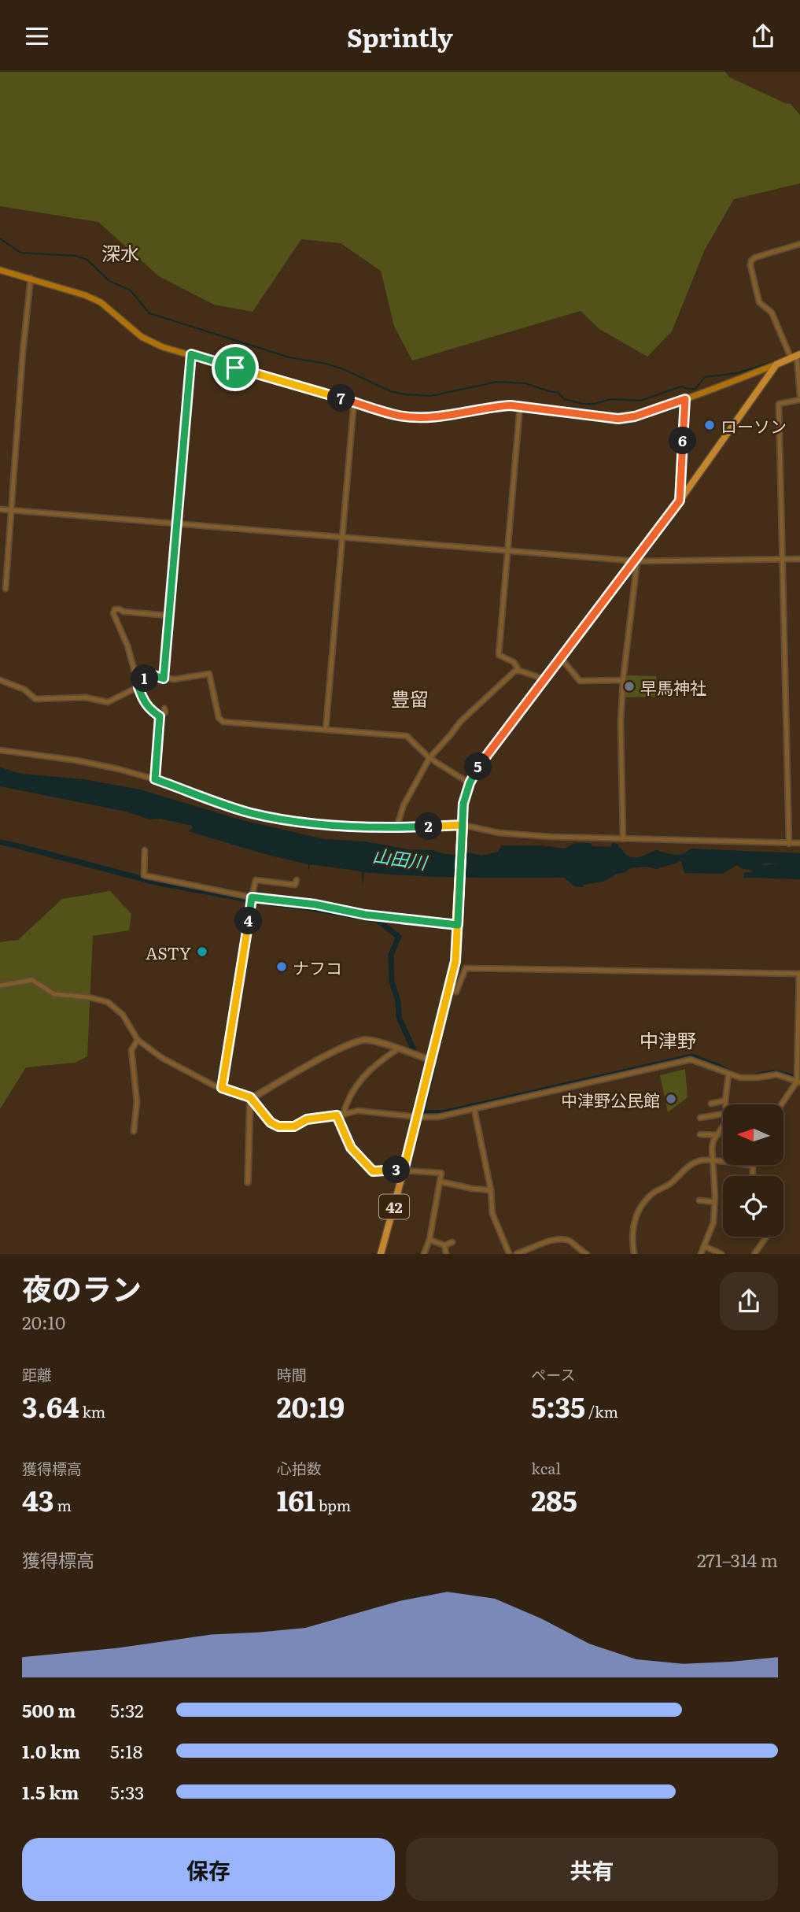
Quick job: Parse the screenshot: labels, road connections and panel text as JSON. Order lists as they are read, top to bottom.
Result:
{
  "streets": {
    "main road": ["42"]
  },
  "districts": ["深水", "豊留", "中津野"],
  "water": ["山田川"],
  "places": [
    "ローソン",
    "早馬神社",
    "ASTY",
    "ナフコ",
    "中津野公民館"
  ],
  "north": "left",
  "page": {
    "header": "Sprintly",
    "pins": [
      "7",
      "6",
      "1",
      "5",
      "2",
      "4",
      "3"
    ],
    "heading": ["夜のラン", "20:10"],
    "stats": [
      ["距離", "3.64 km"],
      ["時間", "20:19"],
      ["ペース", "5:35 /km"],
      ["獲得標高", "43 m"],
      ["心拍数", "161 bpm"],
      ["kcal", "285"]
    ],
    "chart": ["獲得標高", "271–314 m"],
    "list": [
      {
        "name": "500 m",
        "note": "5:32"
      },
      {
        "name": "1.0 km",
        "note": "5:18"
      },
      {
        "name": "1.5 km",
        "note": "5:33"
      }
    ],
    "buttons": ["保存", "共有"]
  }
}
